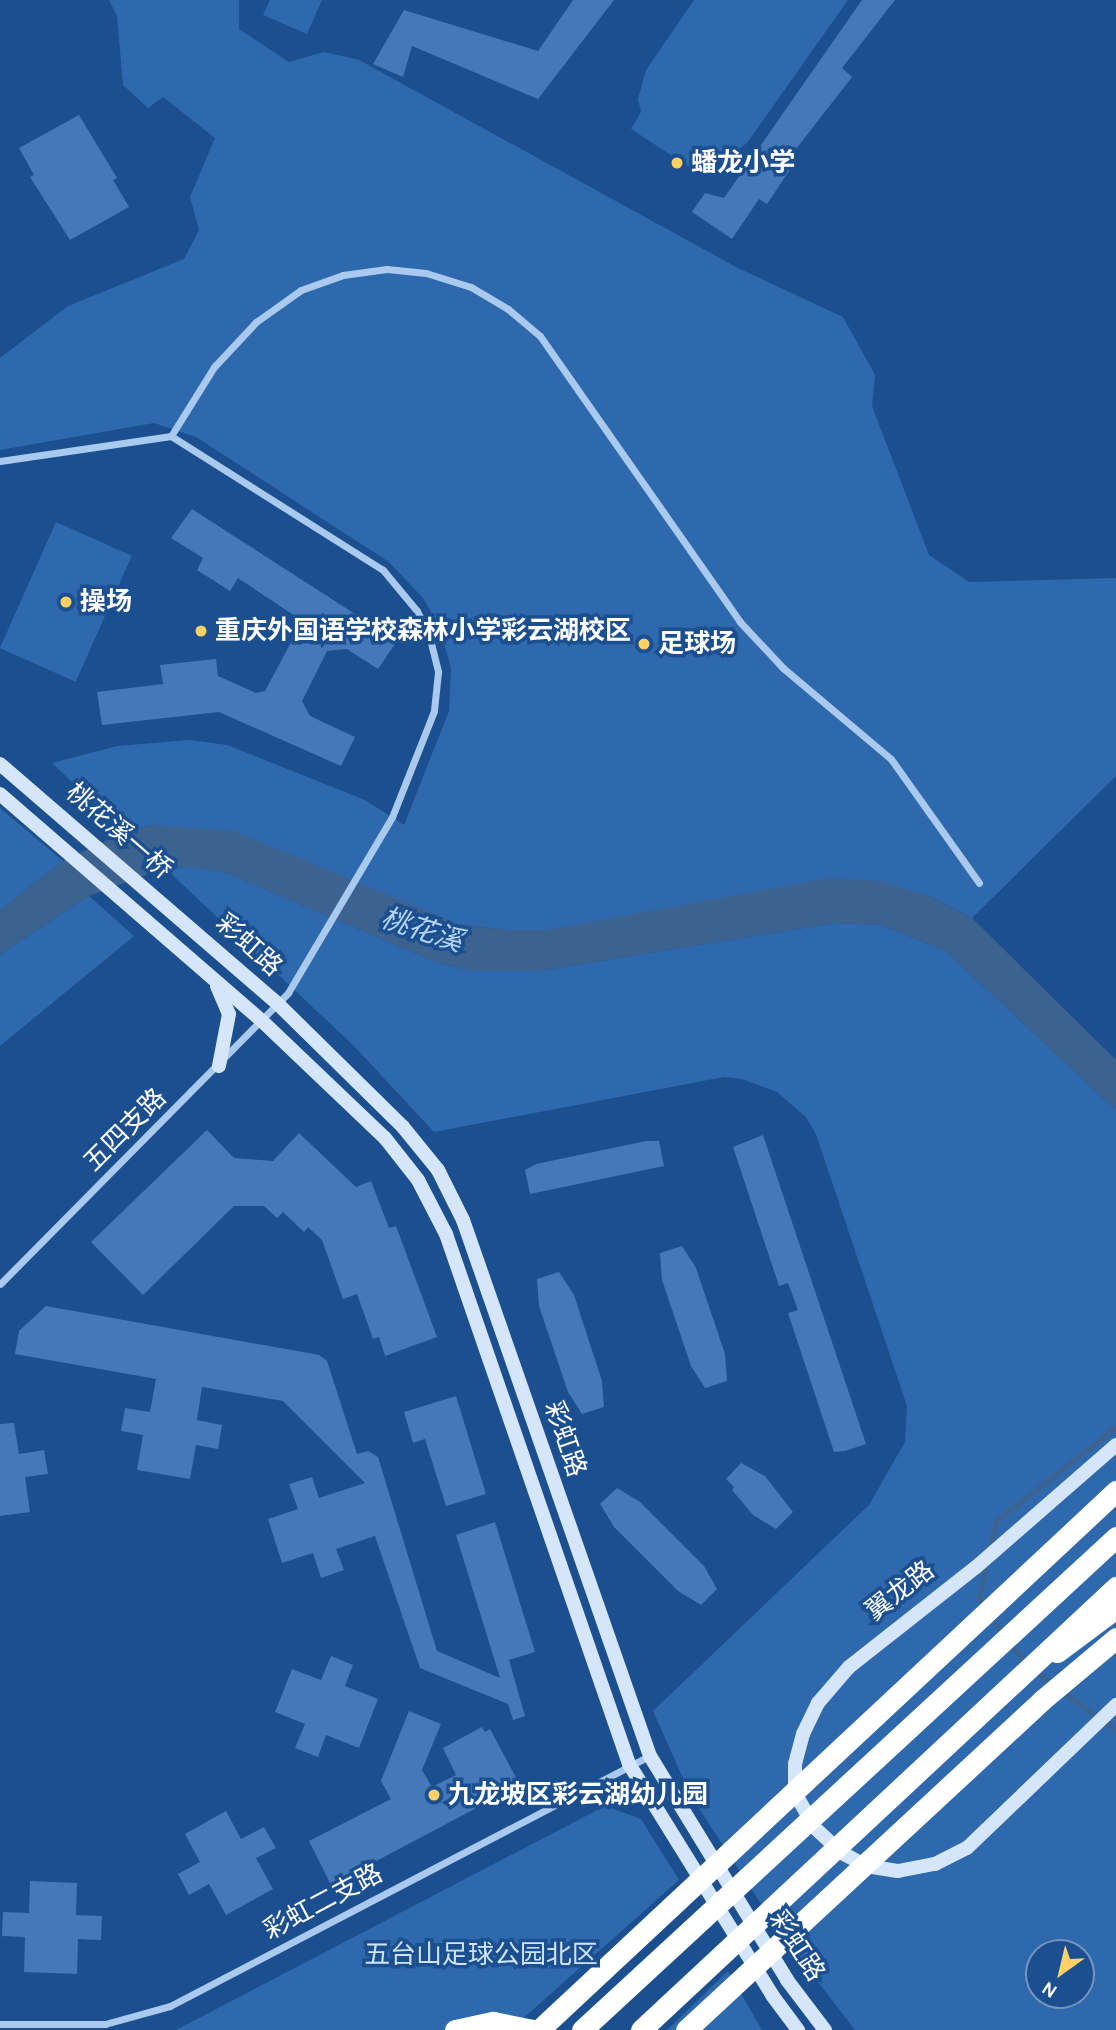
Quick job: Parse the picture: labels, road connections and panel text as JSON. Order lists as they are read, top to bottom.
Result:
{
  "streets": {
    "main road": ["桃花溪一桥", "彩虹路", "翼龙路"],
    "street": ["五四支路", "彩虹二支路"]
  },
  "crossings": [
    ["桃花溪一桥", "彩虹路"],
    ["彩虹路", "五四支路"],
    ["彩虹路", "彩虹二支路"]
  ],
  "water": ["桃花溪"],
  "parks": ["五台山足球公园北区"],
  "places": [
    "蟠龙小学",
    "操场",
    "重庆外国语学校森林小学彩云湖校区",
    "足球场",
    "九龙坡区彩云湖幼儿园"
  ],
  "north": "bottom left"
}
